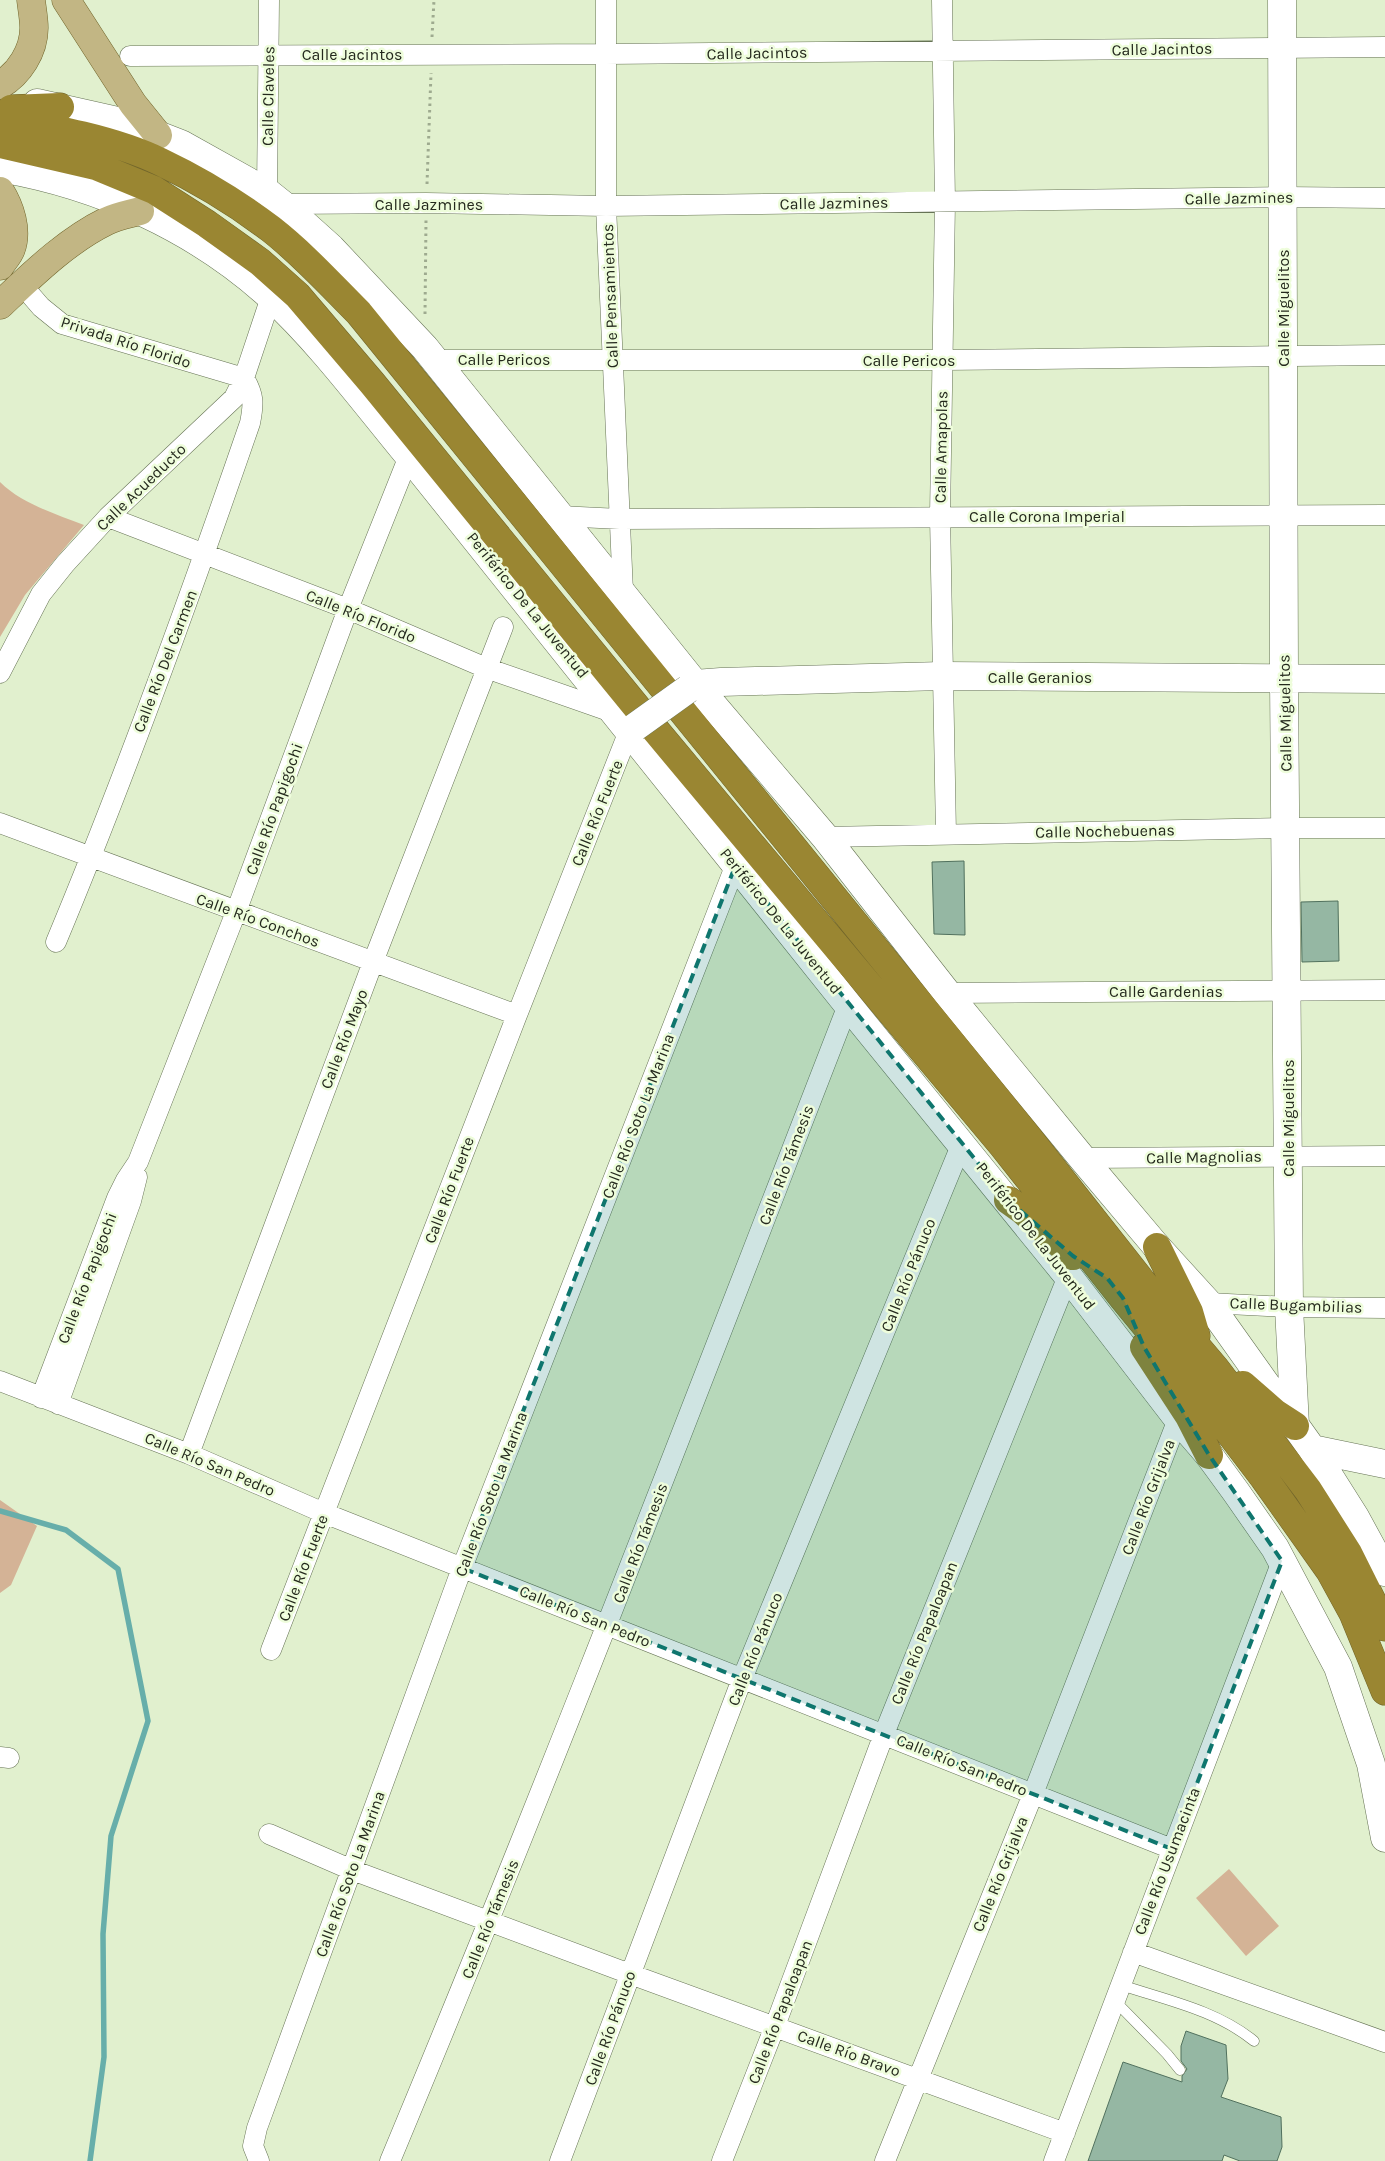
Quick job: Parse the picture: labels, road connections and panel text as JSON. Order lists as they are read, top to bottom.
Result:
{
  "streets": {
    "highway": ["Periférico De La Juventud"],
    "main road": ["Calle Miguelitos", "Calle Geranios"],
    "street": [
      "Calle Jacintos",
      "Calle Claveles",
      "Calle Jazmines",
      "Calle Pensamientos",
      "Privada Río Florido",
      "Calle Pericos",
      "Calle Amapolas",
      "Calle Acueducto",
      "Calle Corona Imperial",
      "Calle Río Florido",
      "Calle Río Del Carmen",
      "Calle Río Papigochi",
      "Calle Río Fuerte",
      "Calle Nochebuenas",
      "Calle Río Conchos",
      "Calle Gardenias",
      "Calle Río Mayo",
      "Calle Río Soto La Marina",
      "Calle Magnolias",
      "Calle Río Támesis",
      "Calle Río Pánuco",
      "Calle Bugambilias",
      "Calle Río San Pedro",
      "Calle Río Grijalva",
      "Calle Río Papaloapan",
      "Calle Río Usumacinta",
      "Calle Río Bravo"
    ]
  },
  "crossings": [
    ["Calle Jacintos", "Calle Claveles"],
    ["Calle Jacintos", "Calle Pensamientos"],
    ["Calle Jacintos", "Calle Miguelitos"],
    ["Calle Jacintos", "Calle Amapolas"],
    ["Calle Claveles", "Calle Jazmines"],
    ["Calle Jazmines", "Calle Pensamientos"],
    ["Calle Jazmines", "Calle Miguelitos"],
    ["Calle Jazmines", "Calle Amapolas"],
    ["Calle Pensamientos", "Calle Pericos"],
    ["Calle Pensamientos", "Calle Corona Imperial"],
    ["Calle Miguelitos", "Calle Pericos"],
    ["Calle Miguelitos", "Calle Corona Imperial"],
    ["Calle Miguelitos", "Calle Geranios"],
    ["Calle Miguelitos", "Calle Nochebuenas"],
    ["Calle Miguelitos", "Calle Gardenias"],
    ["Calle Miguelitos", "Calle Magnolias"],
    ["Calle Miguelitos", "Calle Bugambilias"],
    ["Privada Río Florido", "Calle Acueducto"],
    ["Privada Río Florido", "Calle Río Del Carmen"],
    ["Calle Pericos", "Calle Amapolas"],
    ["Calle Amapolas", "Calle Corona Imperial"],
    ["Calle Amapolas", "Calle Geranios"],
    ["Calle Amapolas", "Calle Nochebuenas"],
    ["Calle Acueducto", "Periférico De La Juventud"],
    ["Calle Acueducto", "Calle Río Florido"],
    ["Calle Acueducto", "Calle Río Del Carmen"],
    ["Periférico De La Juventud", "Calle Río Florido"],
    ["Periférico De La Juventud", "Calle Río Papigochi"],
    ["Periférico De La Juventud", "Calle Río Fuerte"],
    ["Periférico De La Juventud", "Calle Río Soto La Marina"],
    ["Periférico De La Juventud", "Calle Río Támesis"],
    ["Periférico De La Juventud", "Calle Río Pánuco"],
    ["Periférico De La Juventud", "Calle Río Grijalva"],
    ["Periférico De La Juventud", "Calle Río Papaloapan"],
    ["Periférico De La Juventud", "Calle Río Usumacinta"],
    ["Calle Río Florido", "Calle Río Del Carmen"],
    ["Calle Río Florido", "Calle Río Papigochi"],
    ["Calle Río Florido", "Calle Río Fuerte"],
    ["Calle Río Florido", "Calle Río Mayo"],
    ["Calle Río Del Carmen", "Calle Río Conchos"],
    ["Calle Río Papigochi", "Calle Río Conchos"],
    ["Calle Río Papigochi", "Calle Río San Pedro"],
    ["Calle Río Fuerte", "Calle Río Conchos"],
    ["Calle Río Fuerte", "Calle Río San Pedro"],
    ["Calle Río Conchos", "Calle Río Mayo"],
    ["Calle Río Mayo", "Calle Río San Pedro"],
    ["Calle Río Soto La Marina", "Calle Río San Pedro"],
    ["Calle Río Soto La Marina", "Calle Río Bravo"],
    ["Calle Río Támesis", "Calle Río San Pedro"],
    ["Calle Río Támesis", "Calle Río Bravo"],
    ["Calle Río Pánuco", "Calle Río San Pedro"],
    ["Calle Río Pánuco", "Calle Río Bravo"],
    ["Calle Río San Pedro", "Calle Río Grijalva"],
    ["Calle Río San Pedro", "Calle Río Papaloapan"],
    ["Calle Río San Pedro", "Calle Río Usumacinta"],
    ["Calle Río Grijalva", "Calle Río Bravo"],
    ["Calle Río Papaloapan", "Calle Río Bravo"],
    ["Calle Río Usumacinta", "Calle Río Bravo"]
  ]
}
